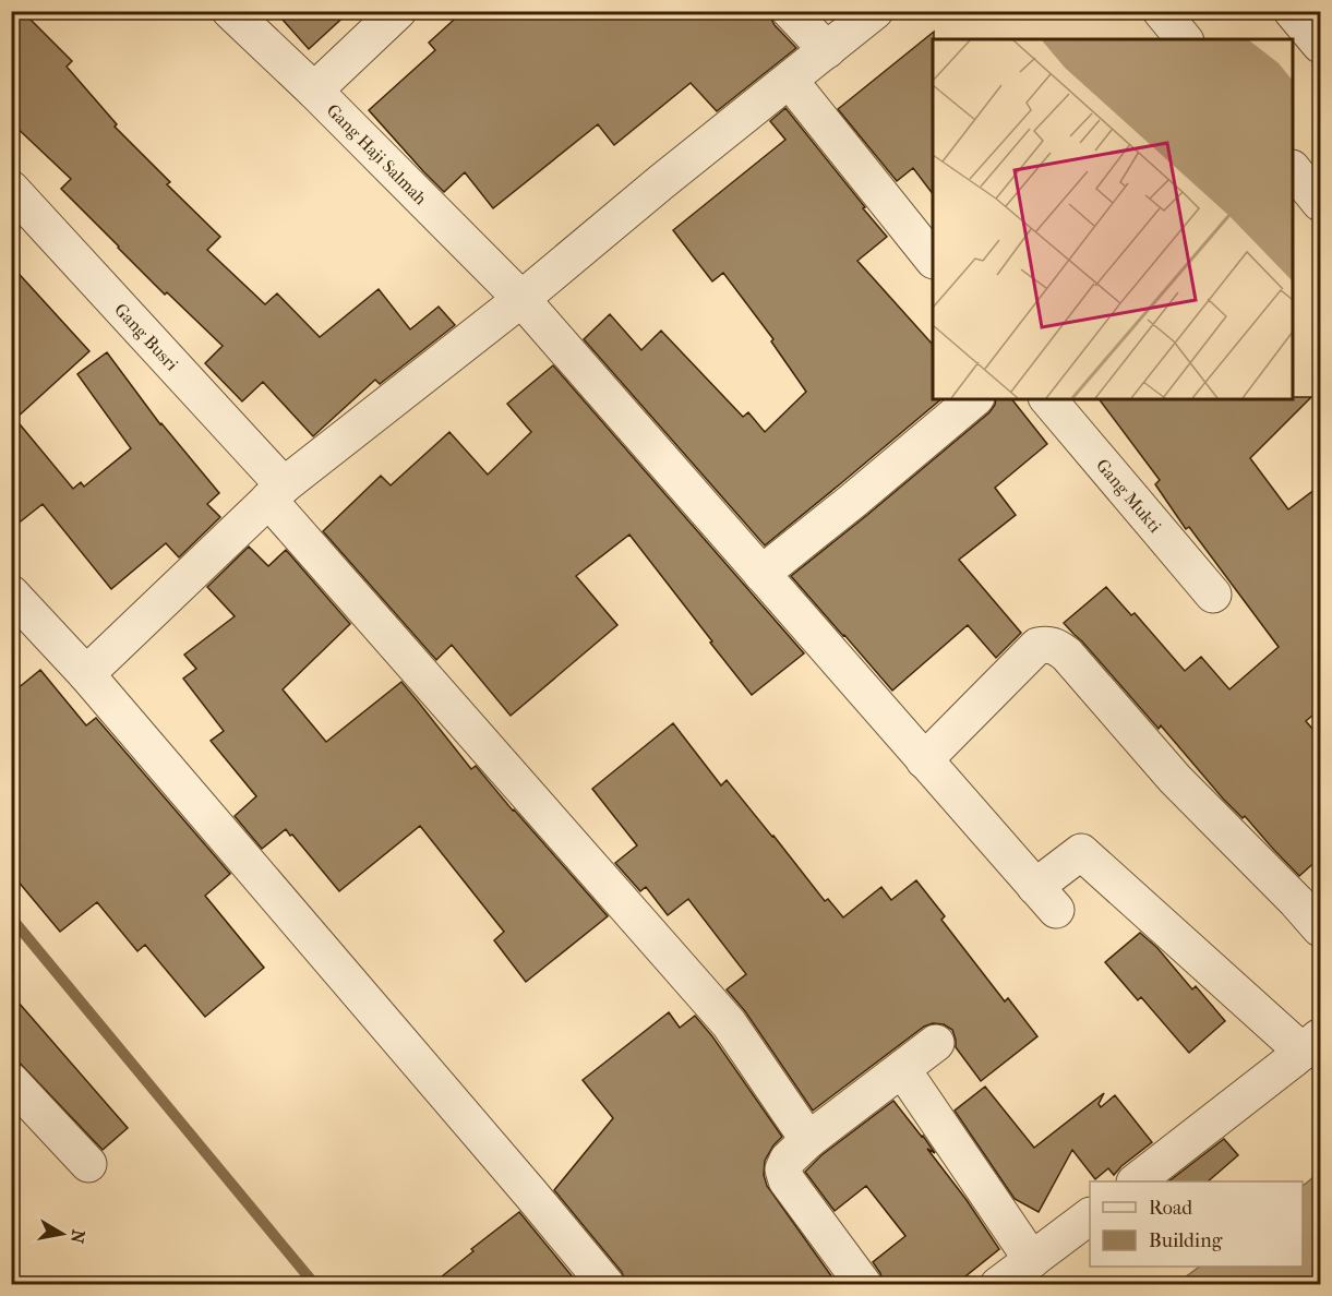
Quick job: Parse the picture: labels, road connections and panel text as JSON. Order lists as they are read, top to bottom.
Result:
{
  "streets": {
    "street": ["Gang Haji Salmah", "Gang Busri", "Gang Mukti"]
  },
  "legend": ["Road", "Building"],
  "north": "right"
}
